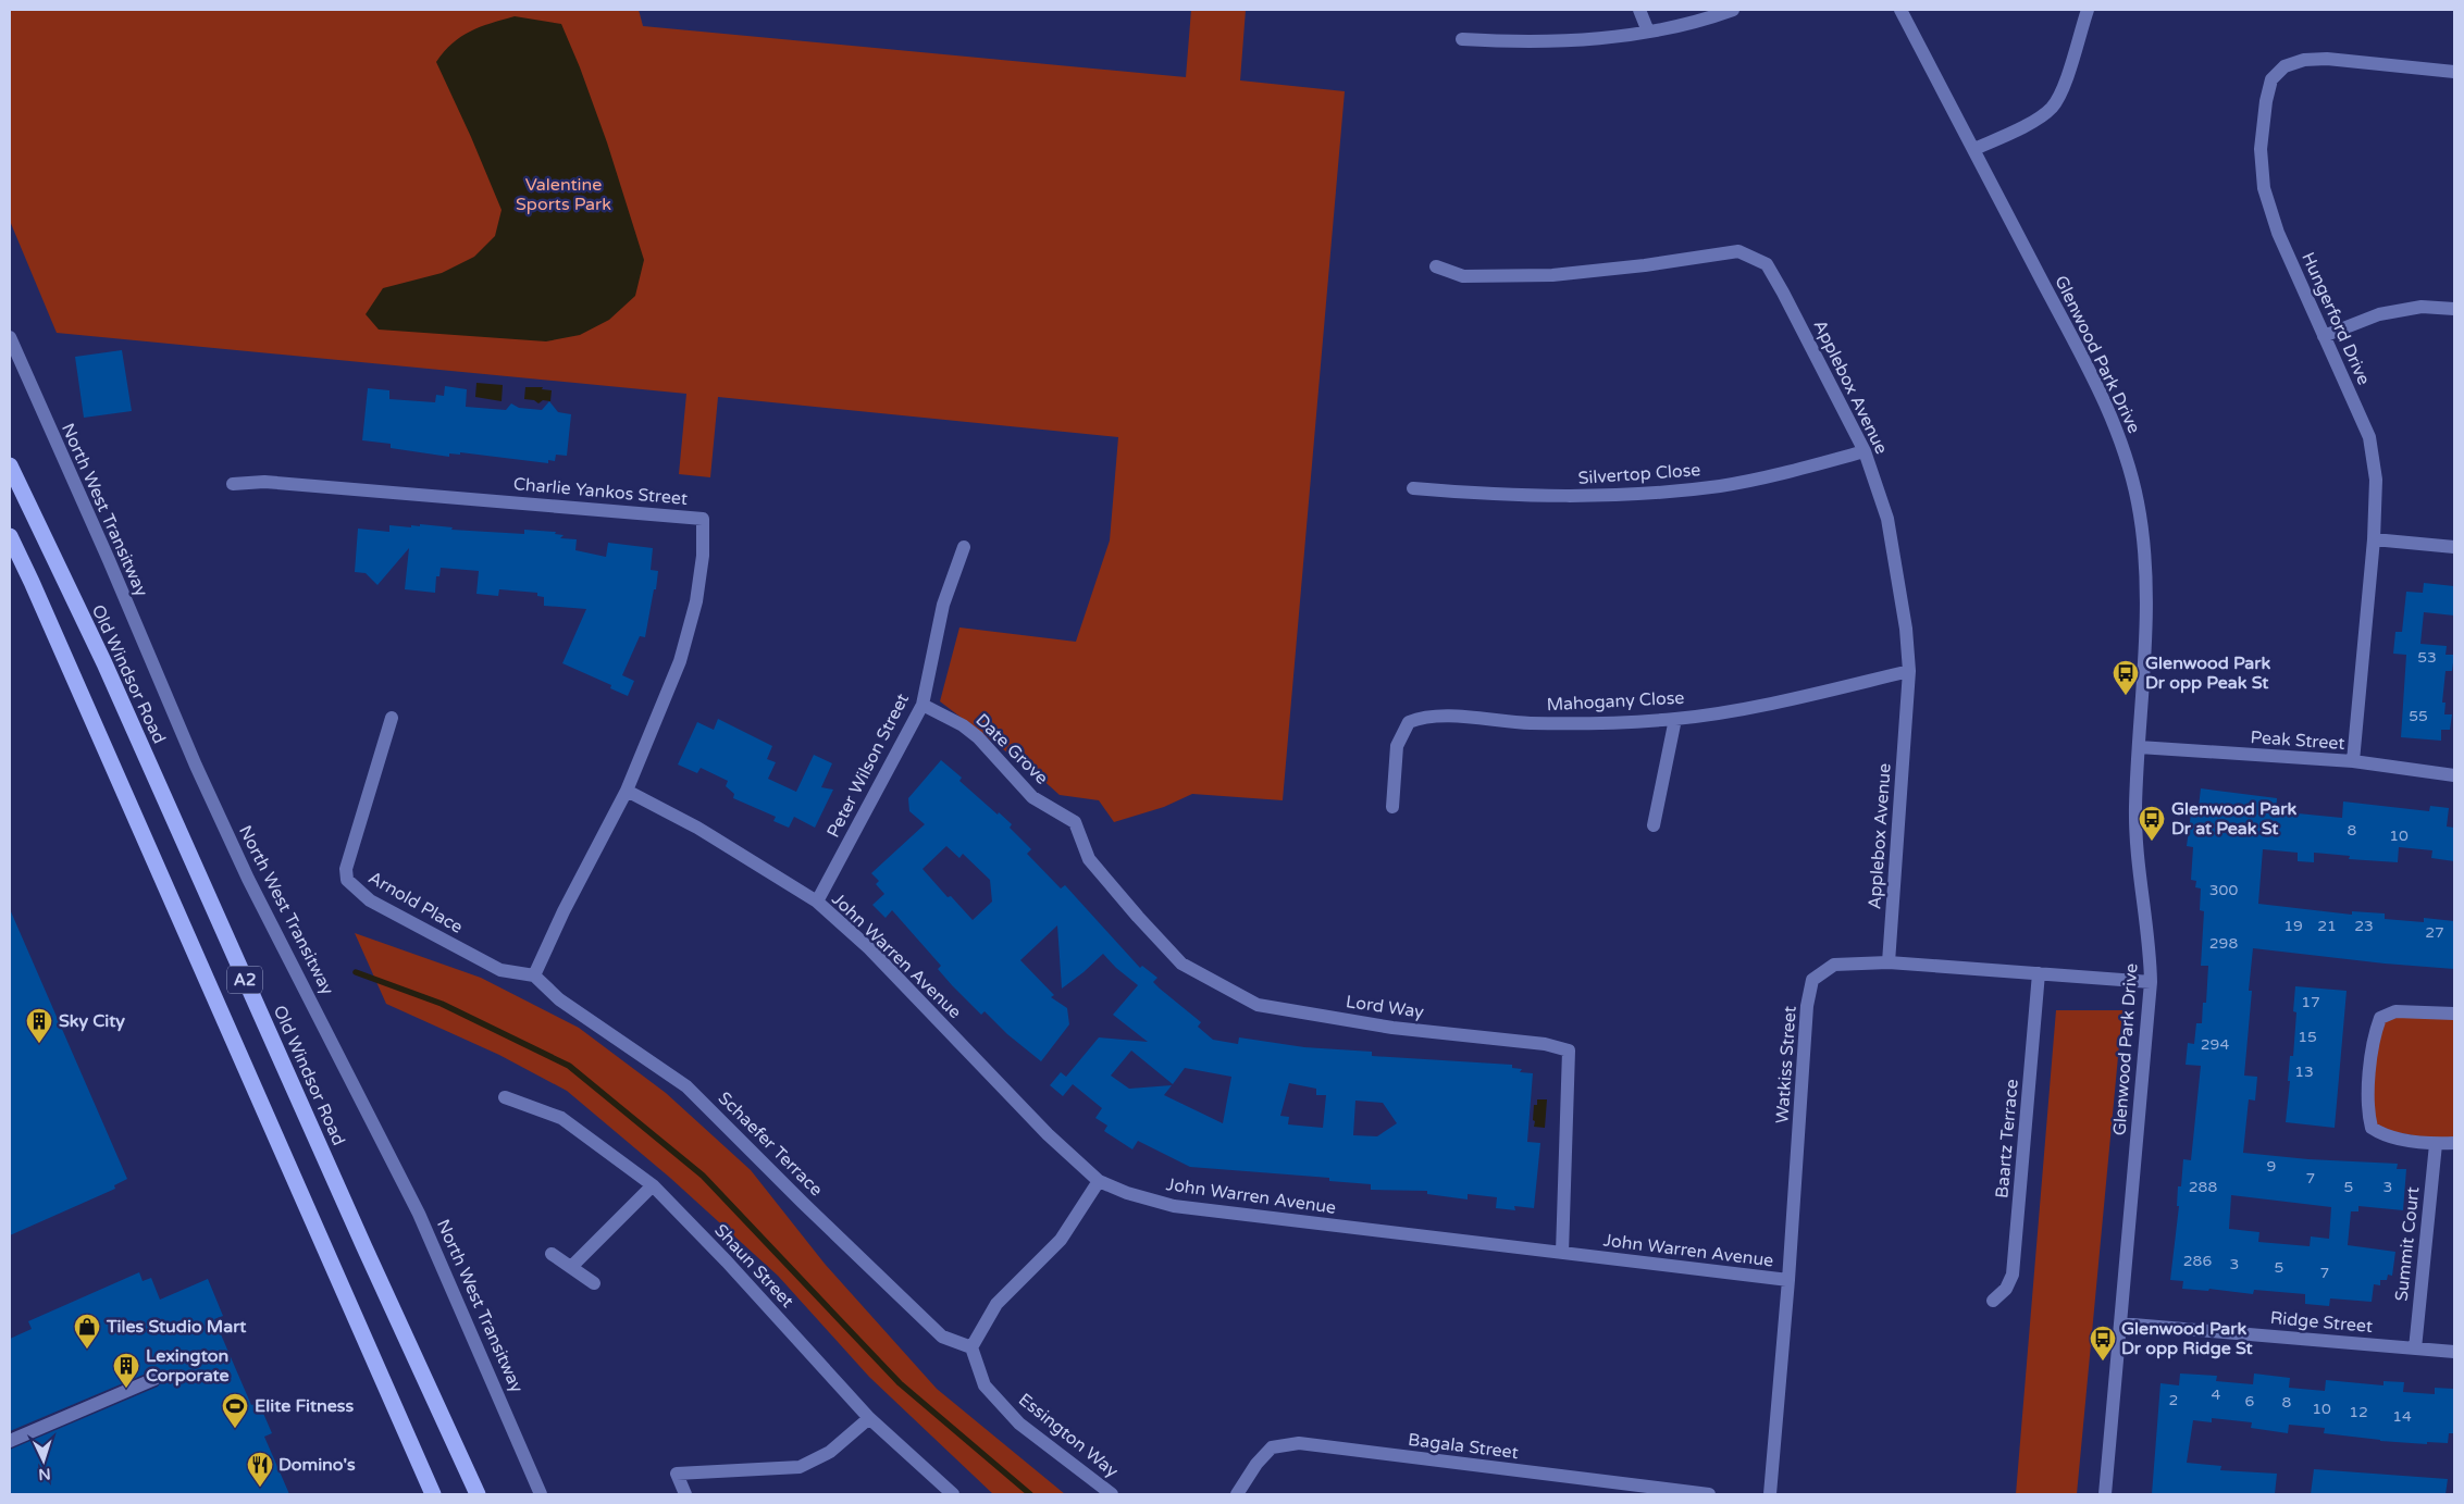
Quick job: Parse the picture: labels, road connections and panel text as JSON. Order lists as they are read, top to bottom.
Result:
{
  "streets": {
    "highway": ["Old Windsor Road", "A2"],
    "street": [
      "Hungerford Drive",
      "Glenwood Park Drive",
      "Applebox Avenue",
      "Silvertop Close",
      "Charlie Yankos Street",
      "North West Transitway",
      "Mahogany Close",
      "Peak Street",
      "Date Grove",
      "Peter Wilson Street",
      "Arnold Place",
      "John Warren Avenue",
      "Lord Way",
      "Watkiss Street",
      "Baartz Terrace",
      "Schaefer Terrace",
      "Summit Court",
      "Shaun Street",
      "Ridge Street",
      "Essington Way",
      "Bagala Street"
    ]
  },
  "crossings": [
    ["Hungerford Drive", "Peak Street"],
    ["Glenwood Park Drive", "Peak Street"],
    ["Glenwood Park Drive", "Watkiss Street"],
    ["Glenwood Park Drive", "Ridge Street"],
    ["Applebox Avenue", "Silvertop Close"],
    ["Applebox Avenue", "Mahogany Close"],
    ["Applebox Avenue", "Watkiss Street"],
    ["Charlie Yankos Street", "Arnold Place"],
    ["Charlie Yankos Street", "John Warren Avenue"],
    ["Charlie Yankos Street", "Schaefer Terrace"],
    ["Date Grove", "Peter Wilson Street"],
    ["Date Grove", "Lord Way"],
    ["Peter Wilson Street", "John Warren Avenue"],
    ["Arnold Place", "Schaefer Terrace"],
    ["John Warren Avenue", "Lord Way"],
    ["John Warren Avenue", "Watkiss Street"],
    ["Watkiss Street", "Baartz Terrace"],
    ["Schaefer Terrace", "Essington Way"],
    ["Summit Court", "Ridge Street"]
  ],
  "parks": ["Valentine Sports Park"],
  "places": {
    "bus stop": ["Glenwood Park Dr opp Peak St", "Glenwood Park Dr at Peak St", "Glenwood Park Dr opp Ridge St"],
    "building": ["Sky City", "Lexington Corporate"],
    "shop": ["Tiles Studio Mart"],
    "sports": ["Elite Fitness"],
    "restaurant": ["Domino's"]
  },
  "house_numbers": [
    "53",
    "55",
    "8",
    "10",
    "300",
    "19",
    "21",
    "23",
    "27",
    "298",
    "17",
    "15",
    "294",
    "13",
    "9",
    "7",
    "288",
    "5",
    "3",
    "286",
    "3",
    "5",
    "7",
    "4",
    "2",
    "6",
    "8",
    "10",
    "12",
    "14"
  ],
  "north": "bottom"
}
